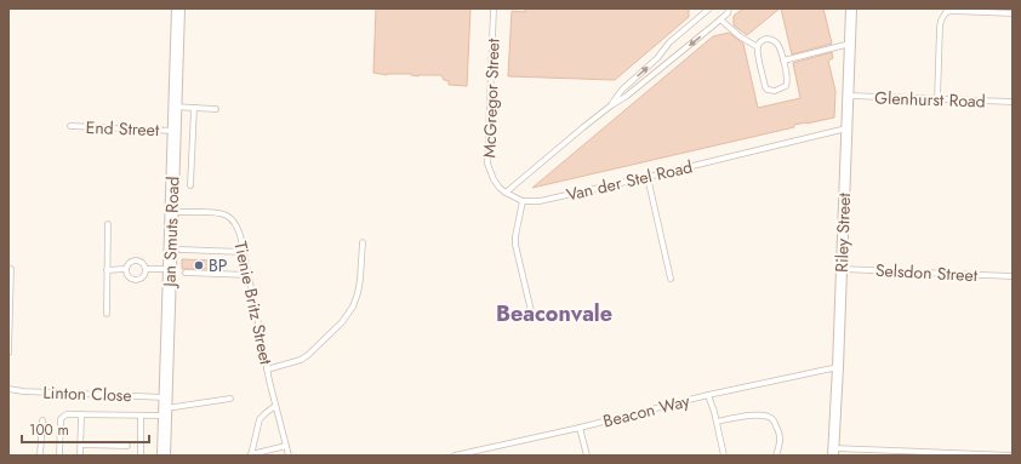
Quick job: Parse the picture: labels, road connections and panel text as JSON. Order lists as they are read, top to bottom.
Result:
{
  "streets": {
    "street": ["Jan Smuts Road", "Riley Street"],
    "lane": [
      "McGregor Street",
      "Glenhurst Road",
      "End Street",
      "Van der Stel Road",
      "Selsdon Street",
      "Tienie Britz Street",
      "Linton Close",
      "Beacon Way"
    ]
  },
  "crossings": [
    ["McGregor Street", "Van der Stel Road"],
    ["Glenhurst Road", "Riley Street"],
    ["End Street", "Jan Smuts Road"],
    ["Van der Stel Road", "Riley Street"],
    ["Jan Smuts Road", "Tienie Britz Street"],
    ["Jan Smuts Road", "Linton Close"],
    ["Riley Street", "Selsdon Street"],
    ["Riley Street", "Beacon Way"]
  ],
  "districts": ["Beaconvale"],
  "places": ["BP"],
  "scale_bar": "100 m"
}
